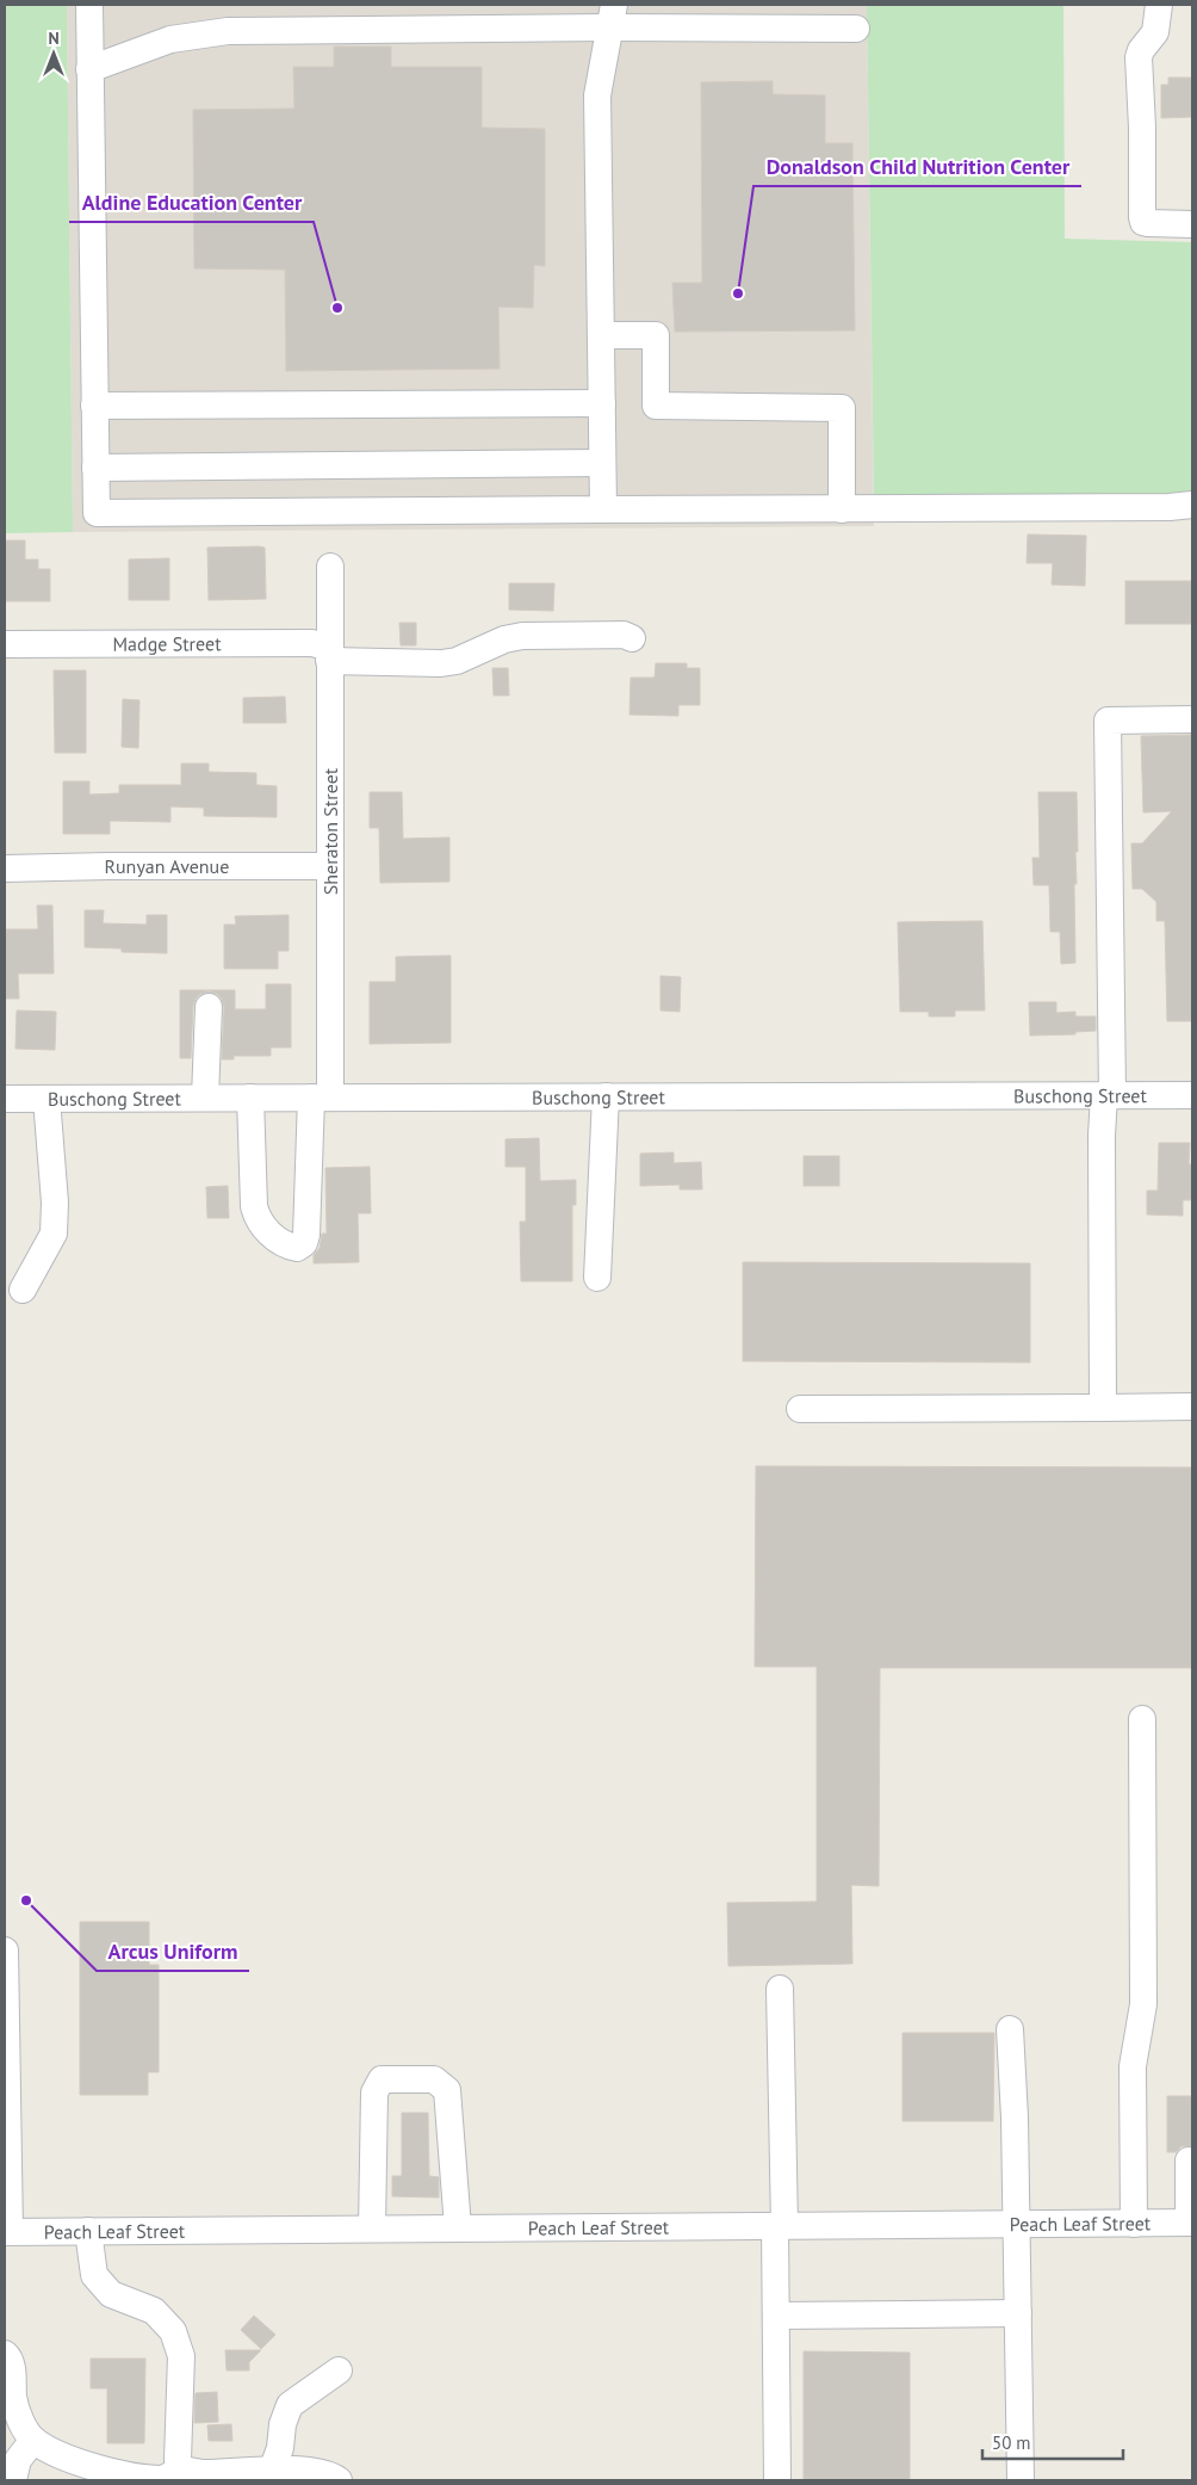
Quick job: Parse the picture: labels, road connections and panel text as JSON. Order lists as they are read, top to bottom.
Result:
{
  "streets": {
    "street": [
      "Madge Street",
      "Sheraton Street",
      "Runyan Avenue",
      "Buschong Street",
      "Peach Leaf Street"
    ]
  },
  "crossings": [
    ["Madge Street", "Sheraton Street"],
    ["Sheraton Street", "Runyan Avenue"],
    ["Sheraton Street", "Buschong Street"]
  ],
  "places": ["Donaldson Child Nutrition Center", "Aldine Education Center", "Arcus Uniform"],
  "scale_bar": "50 m",
  "north": "top"
}
